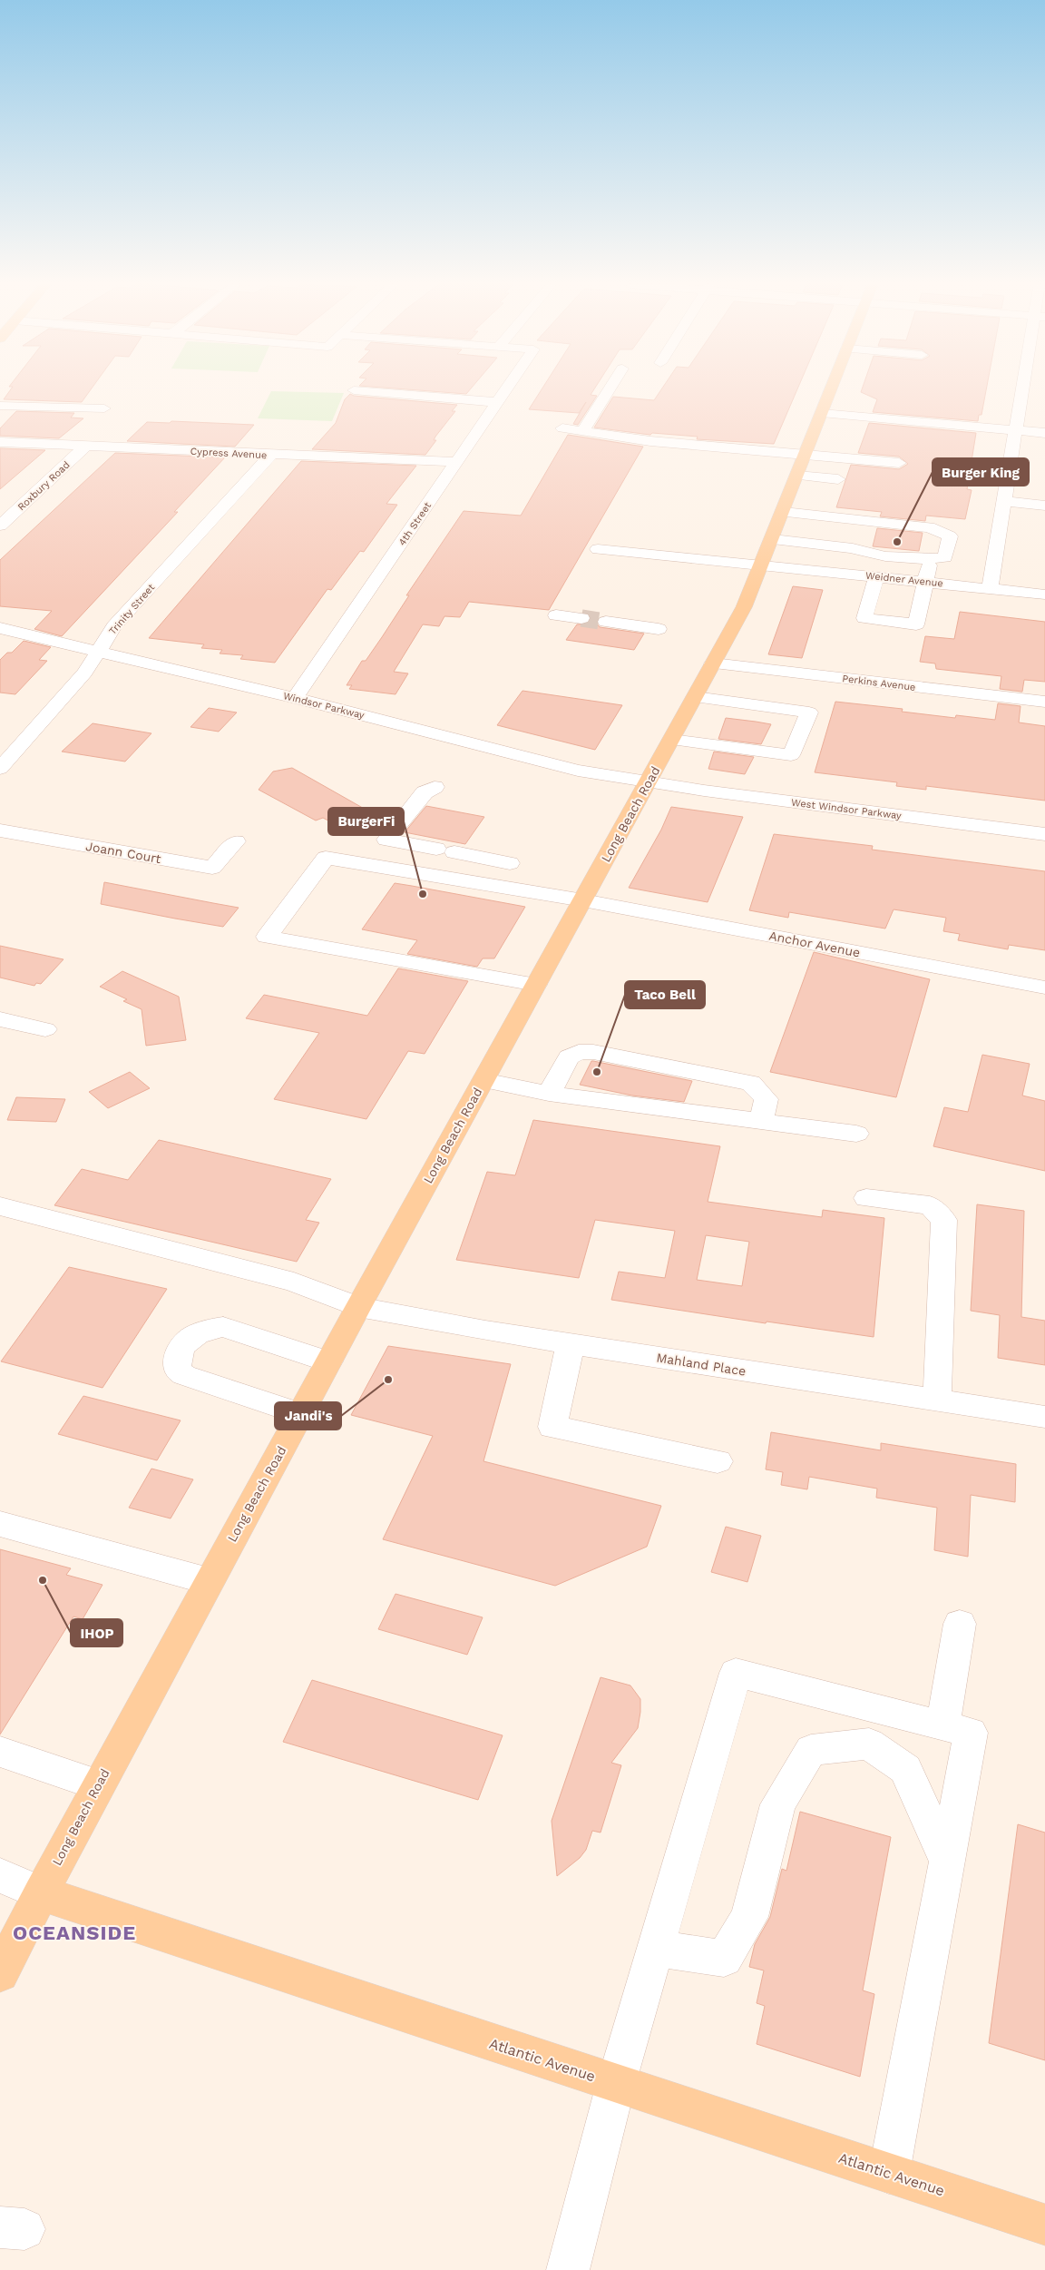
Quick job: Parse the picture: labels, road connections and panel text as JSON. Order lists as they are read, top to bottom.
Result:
{
  "streets": {
    "main road": ["Long Beach Road", "Atlantic Avenue"],
    "street": [
      "Cypress Avenue",
      "Roxbury Road",
      "4th Street",
      "Weidner Avenue",
      "Trinity Street",
      "Perkins Avenue",
      "Windsor Parkway",
      "West Windsor Parkway",
      "Joann Court",
      "Anchor Avenue",
      "Mahland Place"
    ]
  },
  "crossings": [
    ["Cypress Avenue", "Roxbury Road"],
    ["Cypress Avenue", "4th Street"],
    ["Cypress Avenue", "Trinity Street"],
    ["4th Street", "Windsor Parkway"],
    ["Weidner Avenue", "Long Beach Road"],
    ["Trinity Street", "Windsor Parkway"],
    ["Perkins Avenue", "Long Beach Road"],
    ["Windsor Parkway", "West Windsor Parkway"],
    ["Windsor Parkway", "Long Beach Road"],
    ["West Windsor Parkway", "Long Beach Road"],
    ["Long Beach Road", "Anchor Avenue"],
    ["Long Beach Road", "Mahland Place"],
    ["Long Beach Road", "Atlantic Avenue"]
  ],
  "districts": ["OCEANSIDE"],
  "places": [
    "Burger King",
    "BurgerFi",
    "Taco Bell",
    "Jandi's",
    "IHOP"
  ]
}
